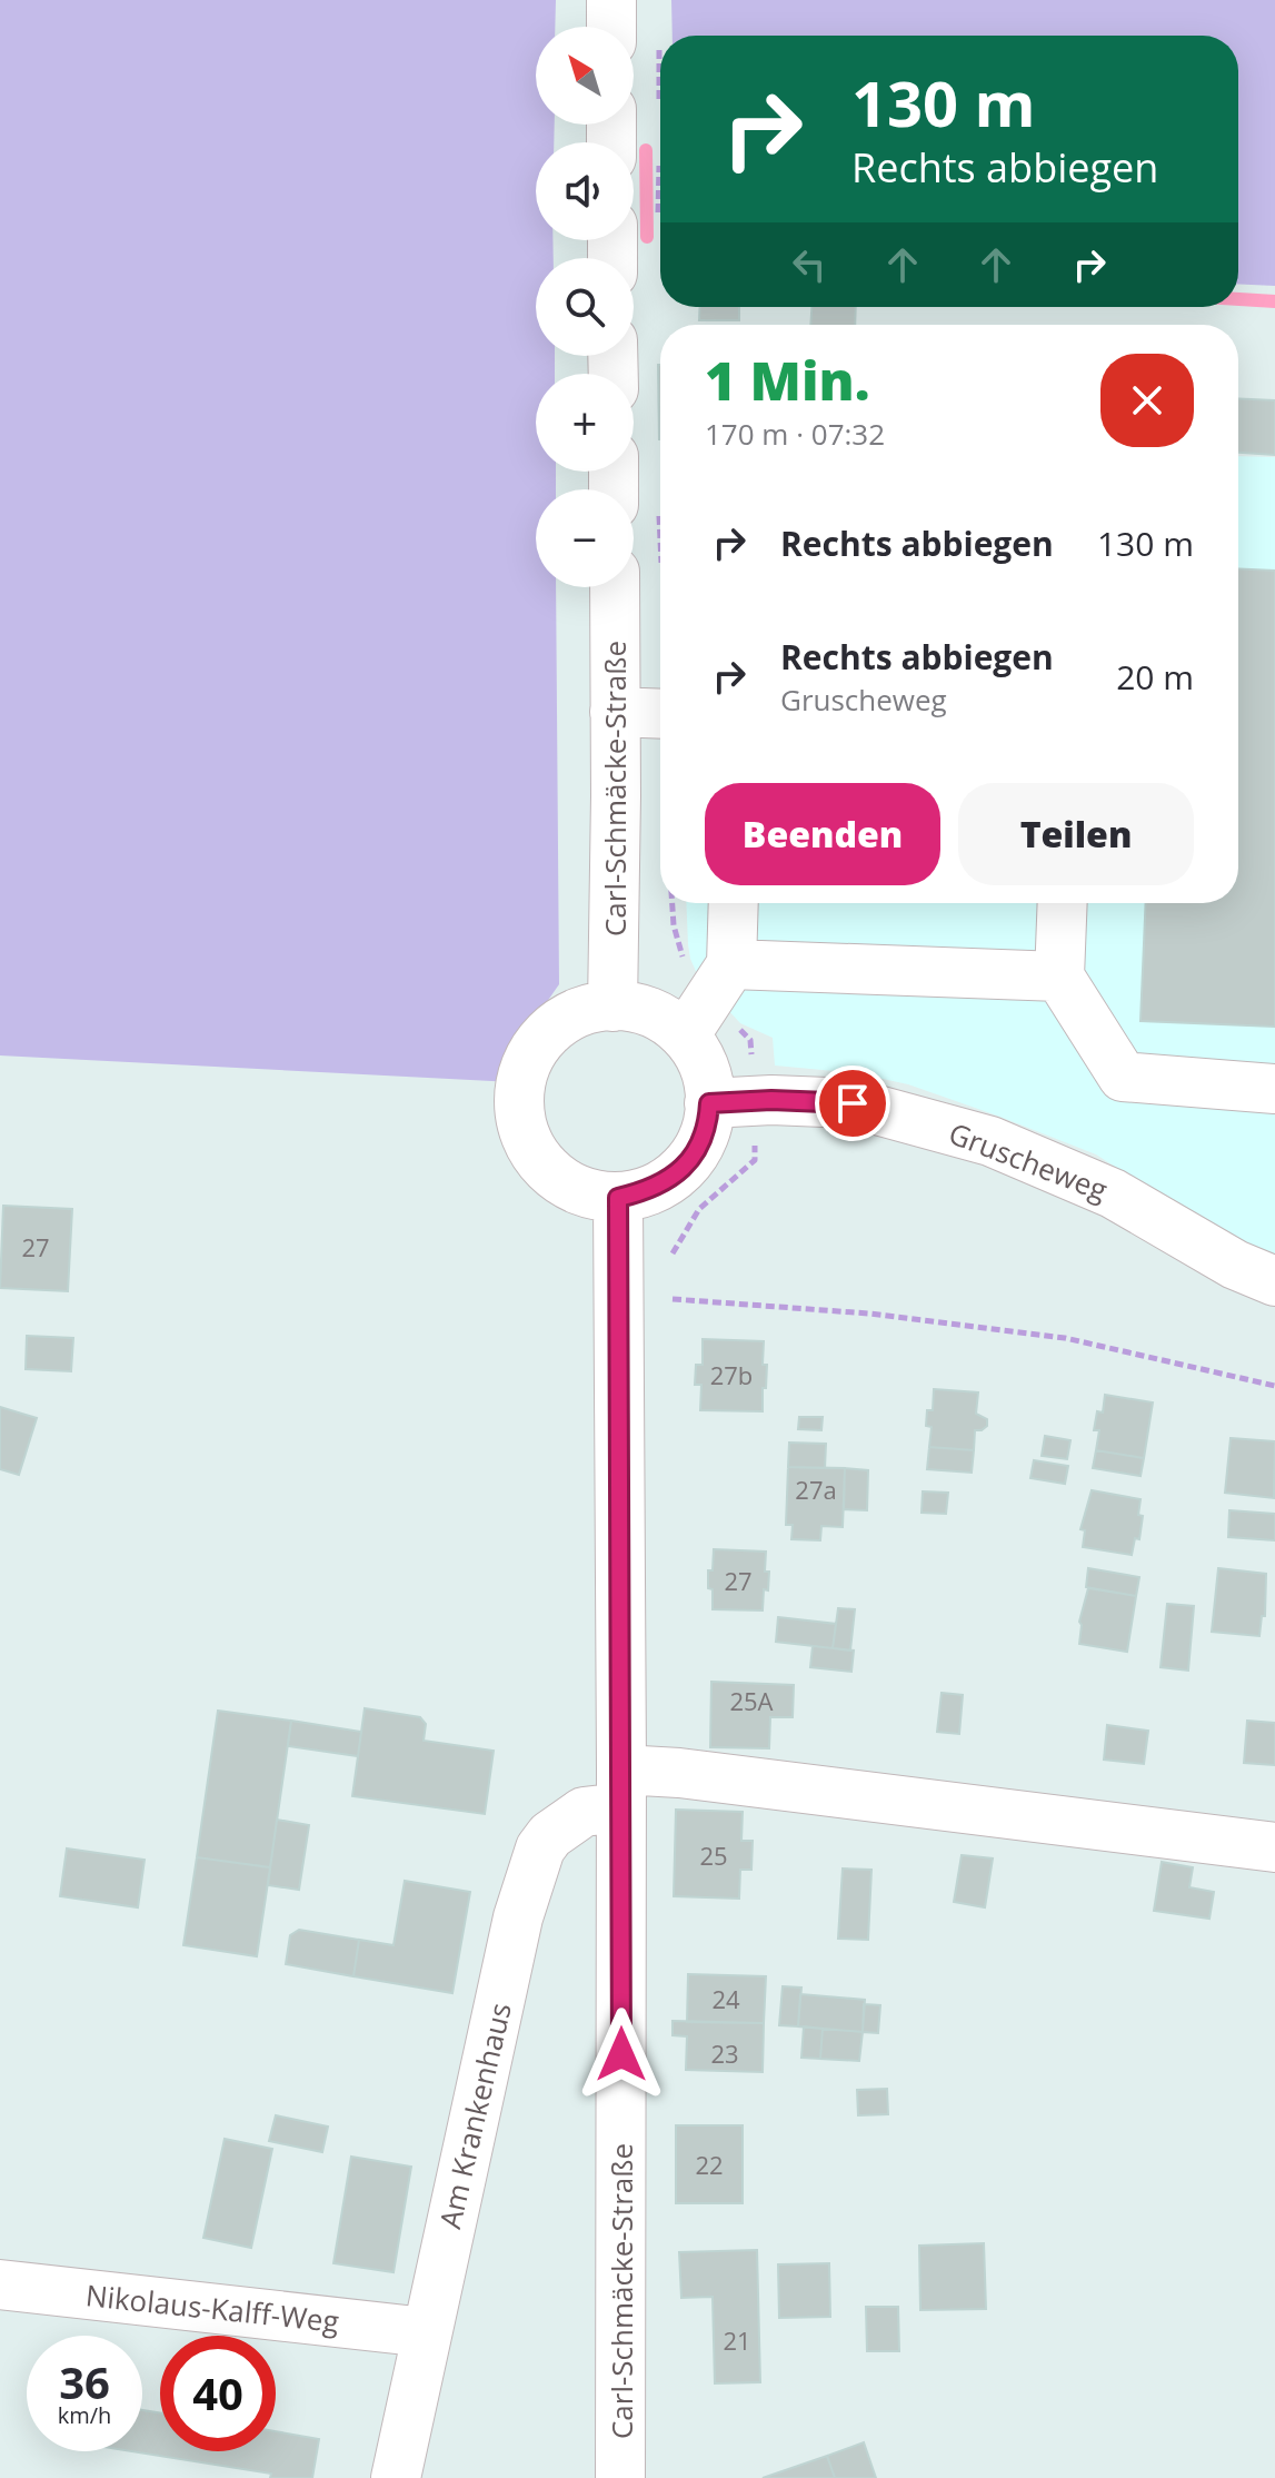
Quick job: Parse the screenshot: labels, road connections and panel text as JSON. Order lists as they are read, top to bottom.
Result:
{
  "streets": {
    "street": [
      "Carl-Schmäcke-Straße",
      "Gruscheweg",
      "Am Krankenhaus",
      "Nikolaus-Kalff-Weg"
    ]
  },
  "crossings": [
    ["Carl-Schmäcke-Straße", "Am Krankenhaus"],
    ["Am Krankenhaus", "Nikolaus-Kalff-Weg"]
  ],
  "house_numbers": [
    "27",
    "27b",
    "27a",
    "27",
    "25A",
    "25",
    "24",
    "23",
    "22",
    "21"
  ],
  "north": "top left",
  "page": {
    "map_buttons": ["+", "−"],
    "turn": ["130 m", "Rechts abbiegen"],
    "heading": ["1 Min.", "170 m · 07:32"],
    "list": [
      {
        "name": "Rechts abbiegen",
        "value": "130 m"
      },
      {
        "name": "Rechts abbiegen",
        "note": "Gruscheweg",
        "value": "20 m"
      }
    ],
    "buttons": ["Beenden", "Teilen"],
    "speed": "36 km/h",
    "limit": "40"
  }
}
